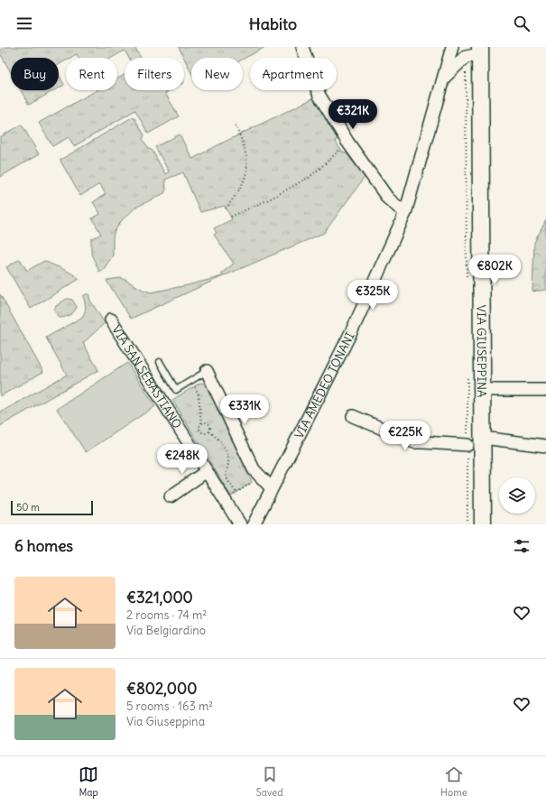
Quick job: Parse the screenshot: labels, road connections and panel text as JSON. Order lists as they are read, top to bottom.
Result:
{
  "streets": {
    "main road": ["VIA GIUSEPPINA"],
    "street": ["VIA SAN SEBASTIANO", "VIA AMEDEO TONANI"]
  },
  "scale_bar": "50 m",
  "page": {
    "header": "Habito",
    "chip": [
      "Buy",
      "Rent",
      "Filters",
      "New",
      "Apartment"
    ],
    "price": [
      "€321K",
      "€802K",
      "€325K",
      "€331K",
      "€225K",
      "€248K"
    ],
    "scale": "50 m",
    "heading": "6 homes",
    "list": [
      {
        "name": "€321,000",
        "note": "2 rooms · 74 m² · Via Belgiardino"
      },
      {
        "name": "€802,000",
        "note": "5 rooms · 163 m² · Via Giuseppina"
      }
    ],
    "tabs": ["Map", "Saved", "Home"]
  }
}
